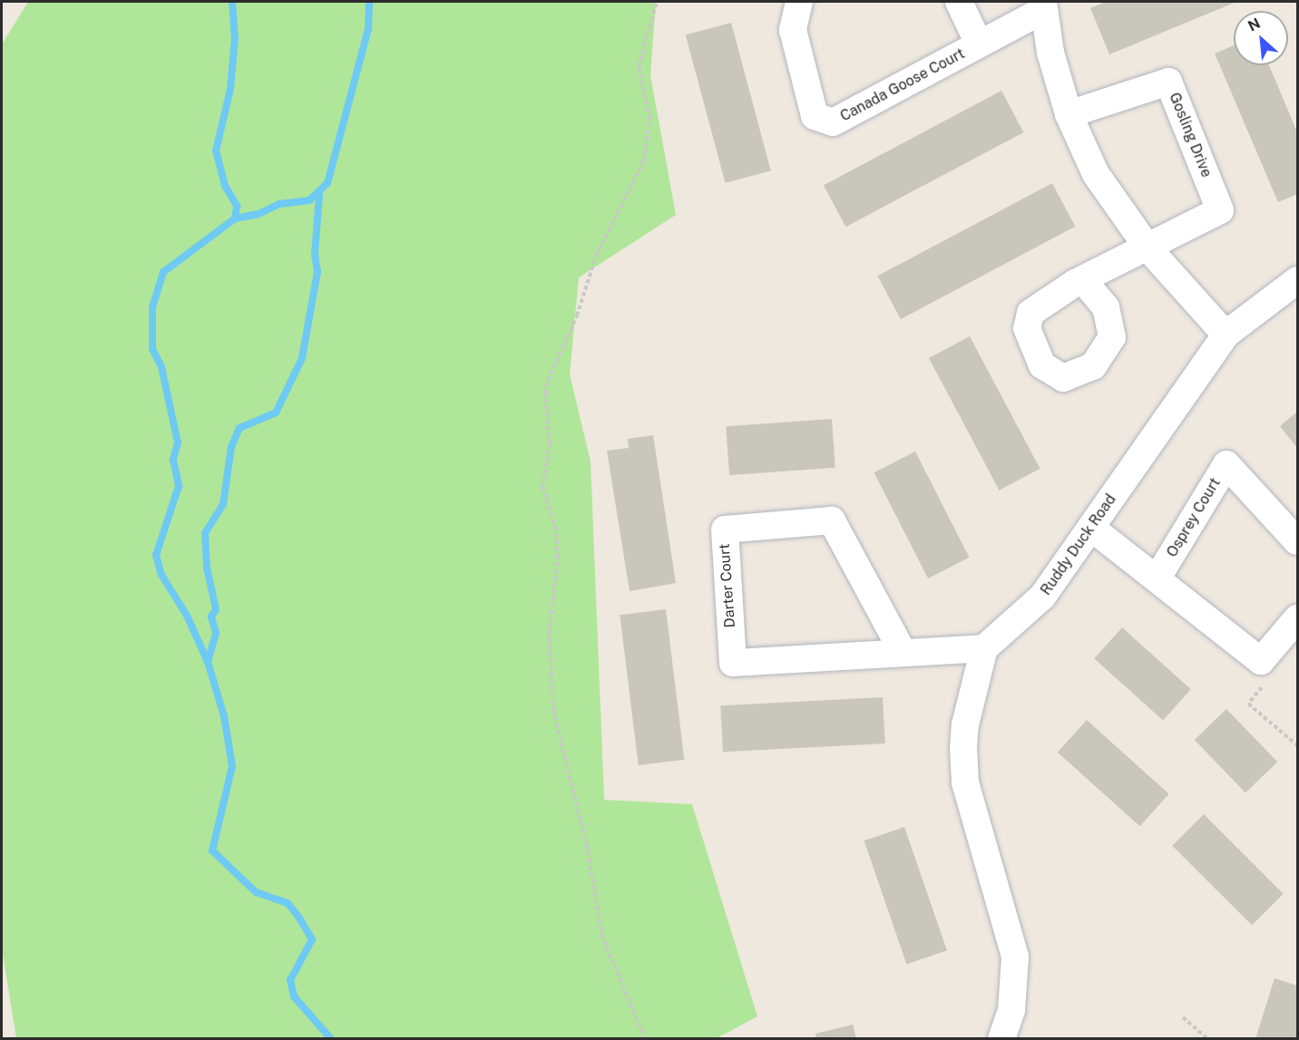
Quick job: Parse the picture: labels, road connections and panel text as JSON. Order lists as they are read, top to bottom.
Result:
{
  "streets": {
    "street": [
      "Canada Goose Court",
      "Gosling Drive",
      "Osprey Court",
      "Ruddy Duck Road",
      "Darter Court"
    ]
  },
  "crossings": [
    ["Ruddy Duck Road", "Darter Court"]
  ],
  "north": "top left"
}
